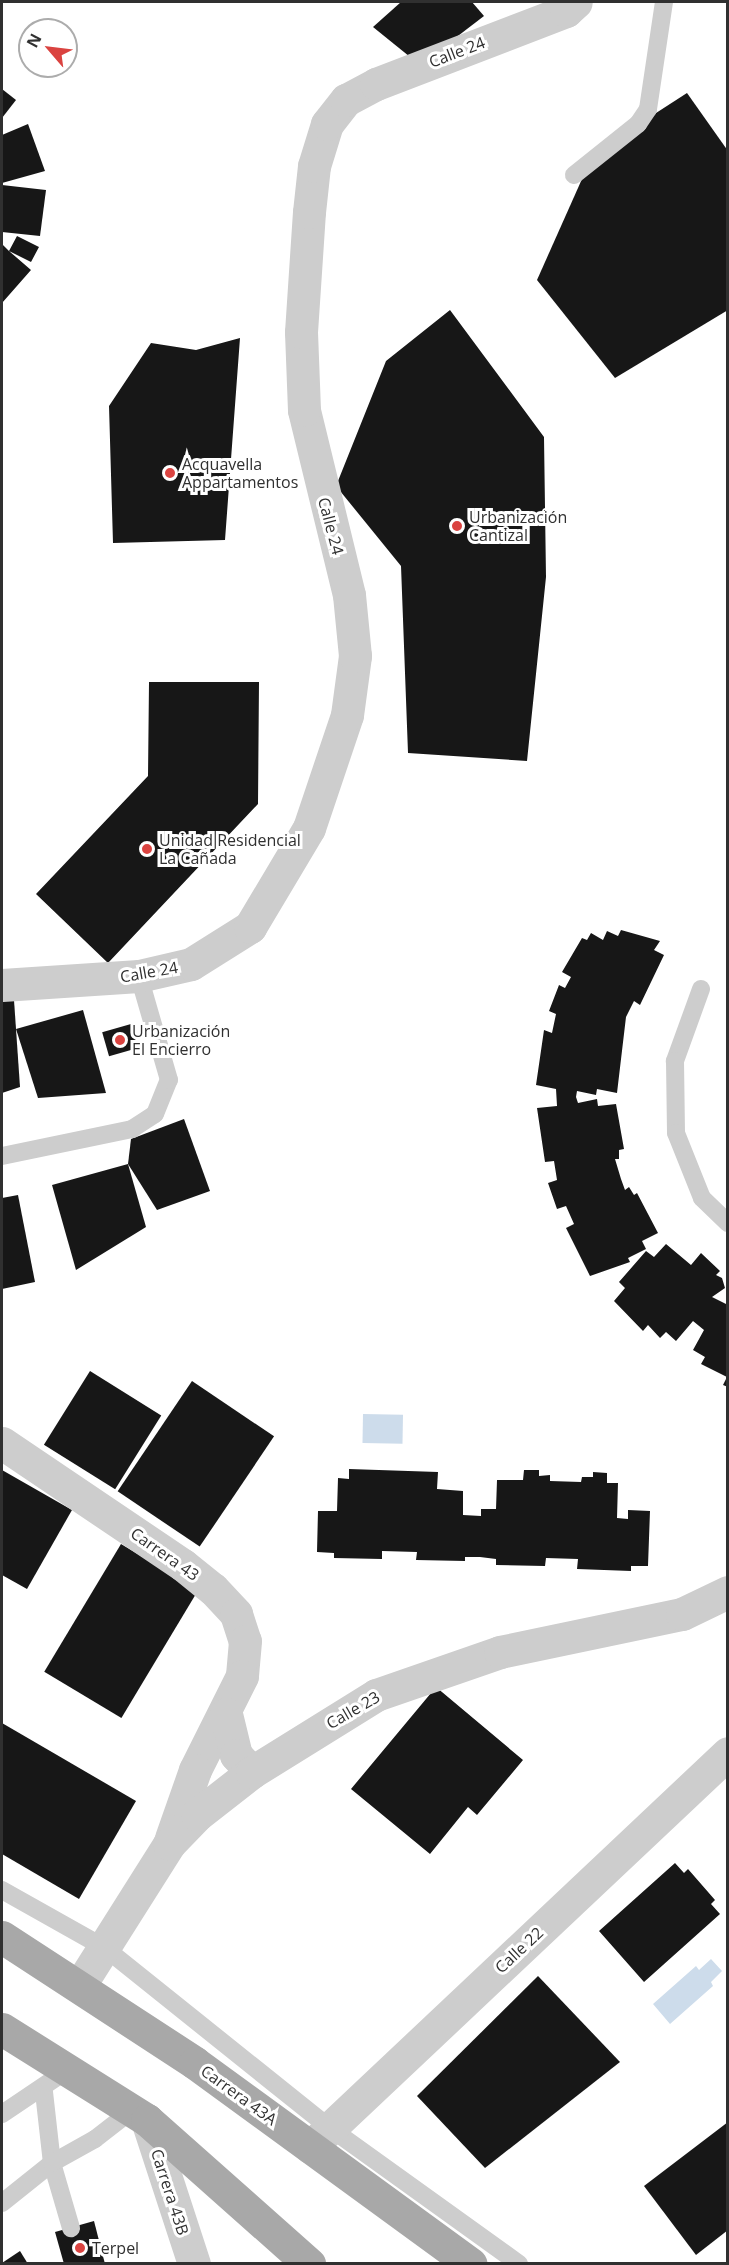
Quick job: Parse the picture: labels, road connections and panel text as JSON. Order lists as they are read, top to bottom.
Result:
{
  "streets": {
    "main road": ["Carrera 43A"],
    "street": [
      "Calle 24",
      "Carrera 43",
      "Calle 23",
      "Calle 22",
      "Carrera 43B"
    ]
  },
  "crossings": [
    ["Carrera 43", "Calle 23"],
    ["Calle 23", "Carrera 43A"],
    ["Calle 22", "Carrera 43A"]
  ],
  "places": [
    "Acquavella Appartamentos",
    "Urbanización Cantizal",
    "Unidad Residencial La Cañada",
    "Urbanización El Encierro",
    "Terpel"
  ],
  "north": "top left"
}
